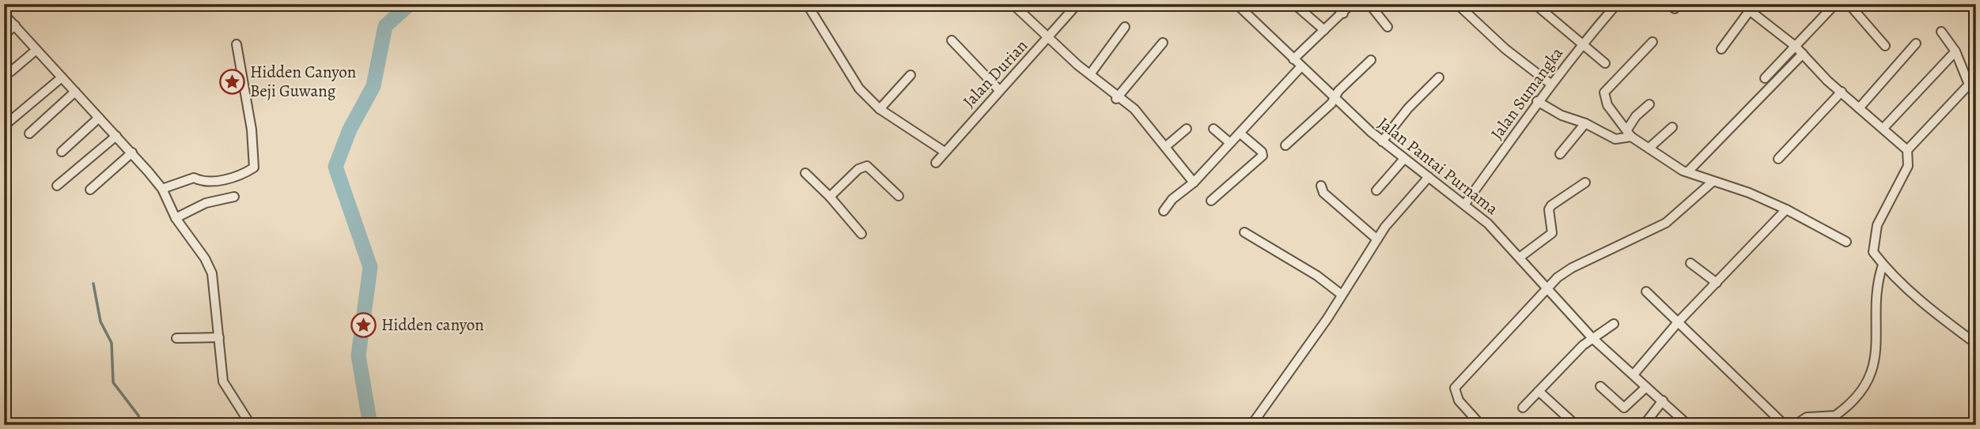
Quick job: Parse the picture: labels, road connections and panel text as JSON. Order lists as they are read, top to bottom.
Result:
{
  "streets": {
    "street": ["Jalan Durian", "Jalan Sumangka", "Jalan Pantai Purnama"]
  },
  "crossings": [
    ["Jalan Sumangka", "Jalan Pantai Purnama"]
  ],
  "places": {
    "place": ["Hidden Canyon Beji Guwang", "Hidden canyon"]
  }
}
